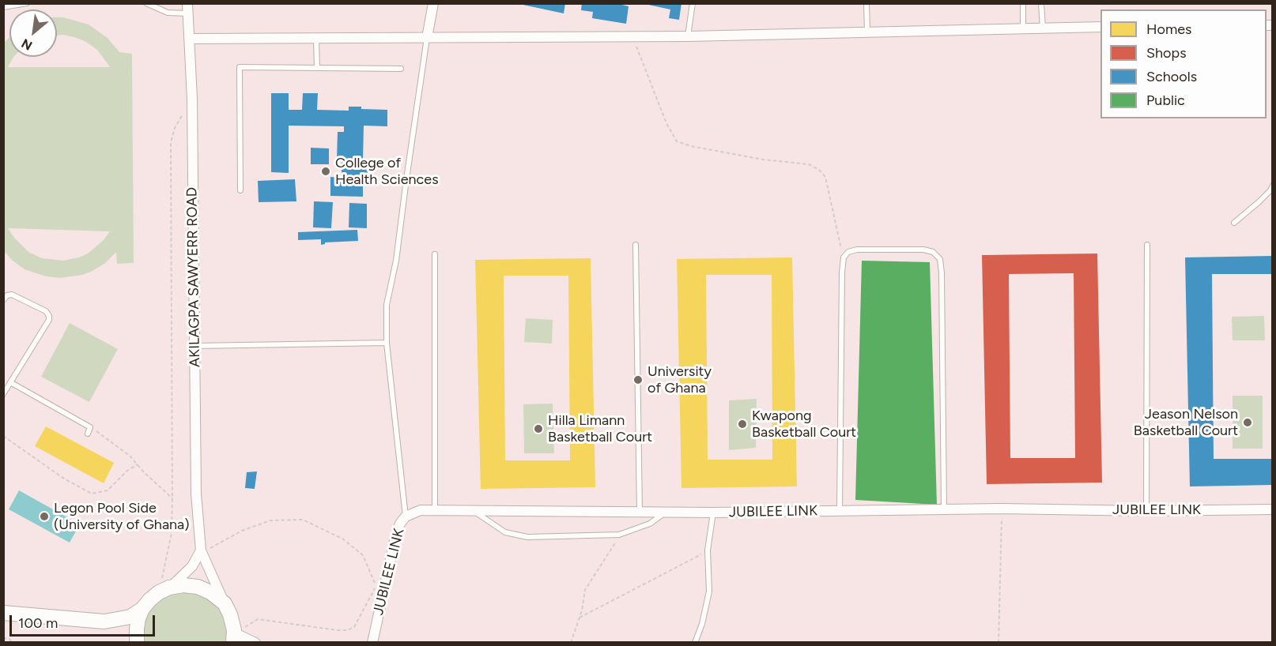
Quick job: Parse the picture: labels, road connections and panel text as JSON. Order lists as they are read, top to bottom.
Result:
{
  "streets": {
    "street": ["AKILAGPA SAWYERR ROAD", "JUBILEE LINK"]
  },
  "places": [
    "College of Health Sciences",
    "University of Ghana",
    "Jeason Nelson Basketball Court",
    "Kwapong Basketball Court",
    "Hilla Limann Basketball Court",
    "Legon Pool Side (University of Ghana)"
  ],
  "legend": [
    "Homes",
    "Shops",
    "Schools",
    "Public"
  ],
  "scale_bar": "100 m",
  "north": "bottom left"
}
